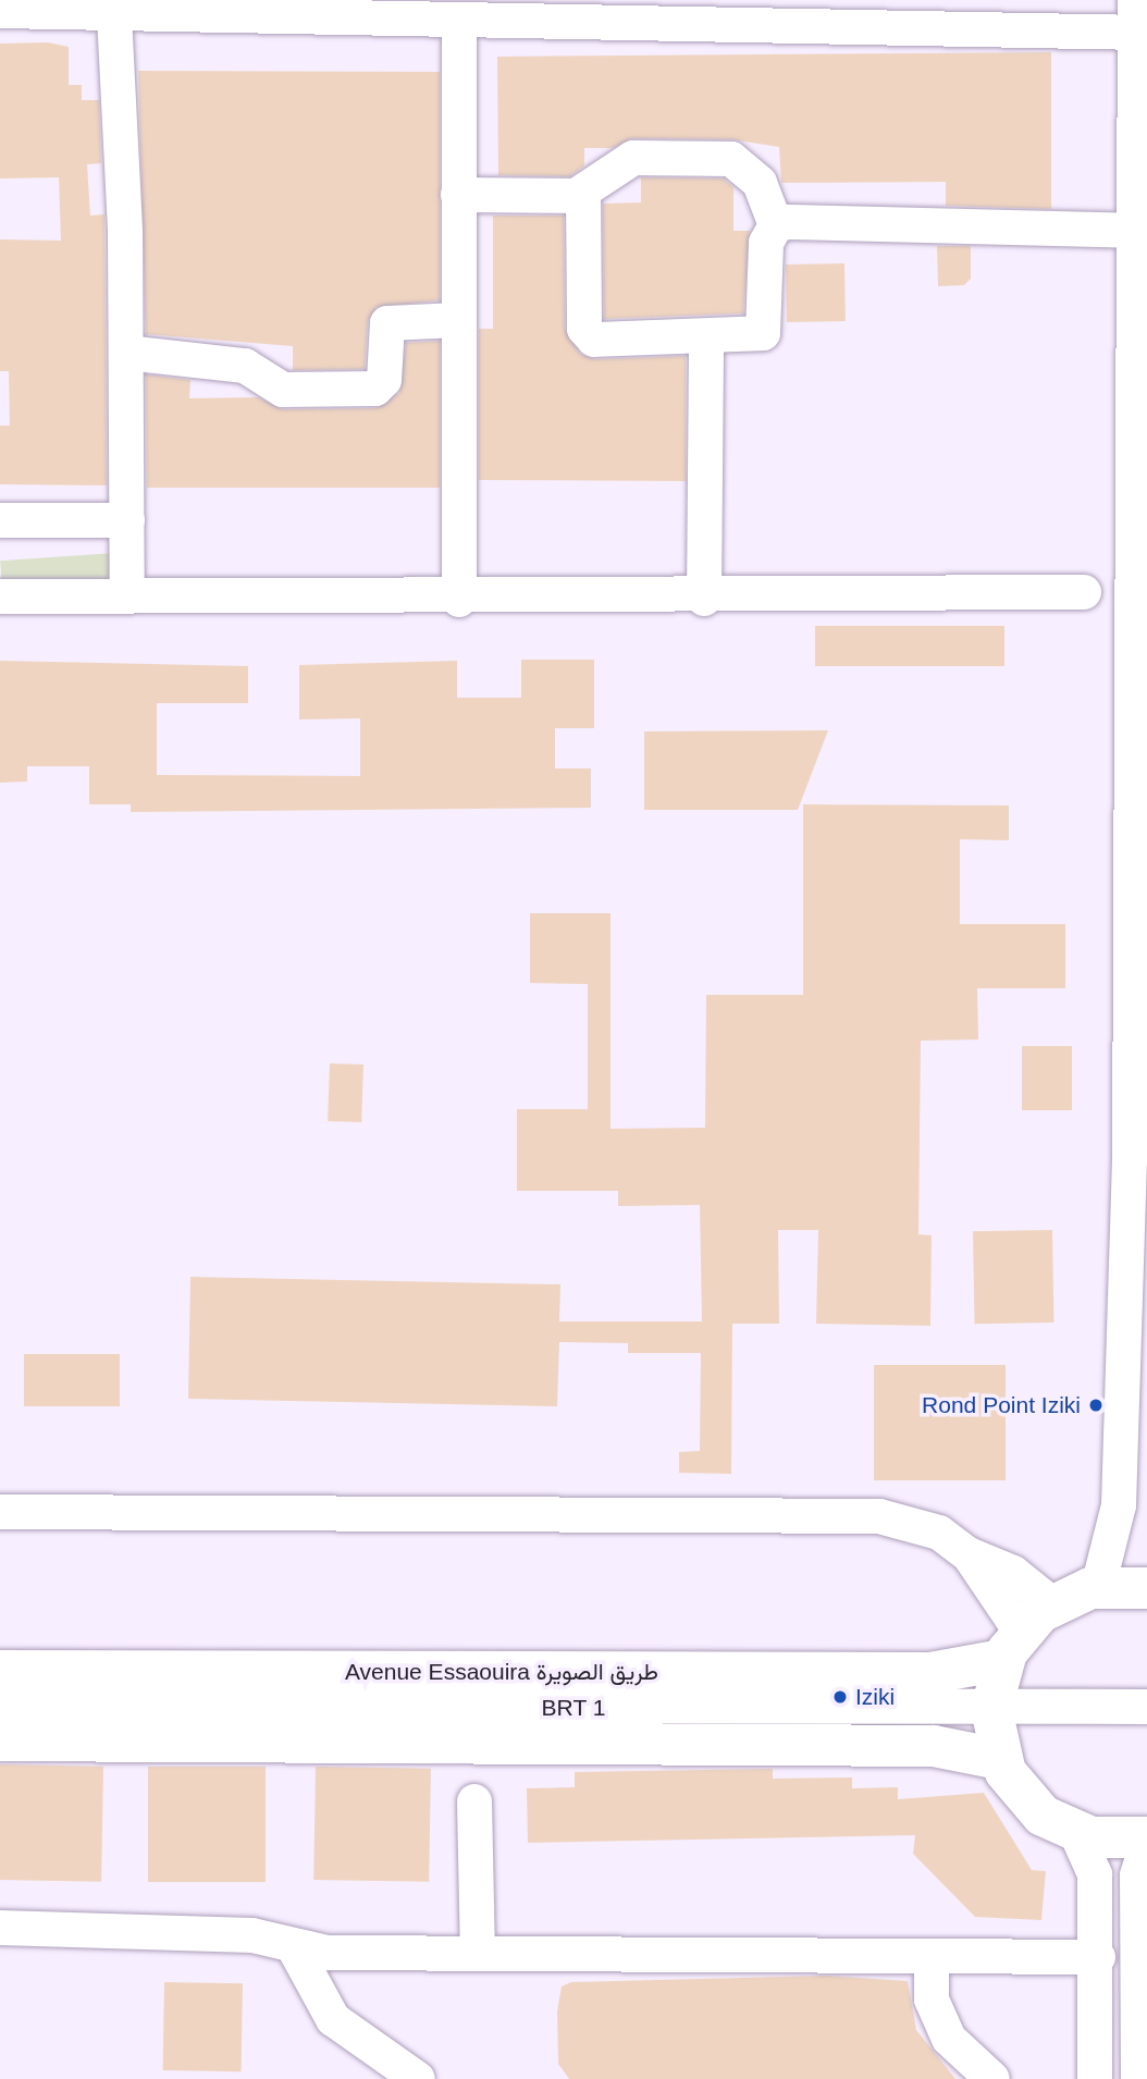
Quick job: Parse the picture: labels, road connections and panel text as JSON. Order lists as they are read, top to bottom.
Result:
{
  "streets": {
    "main road": ["Avenue Essaouira طريق الصويرة"],
    "street": ["BRT 1"]
  },
  "places": ["Rond Point Iziki", "Iziki"]
}
